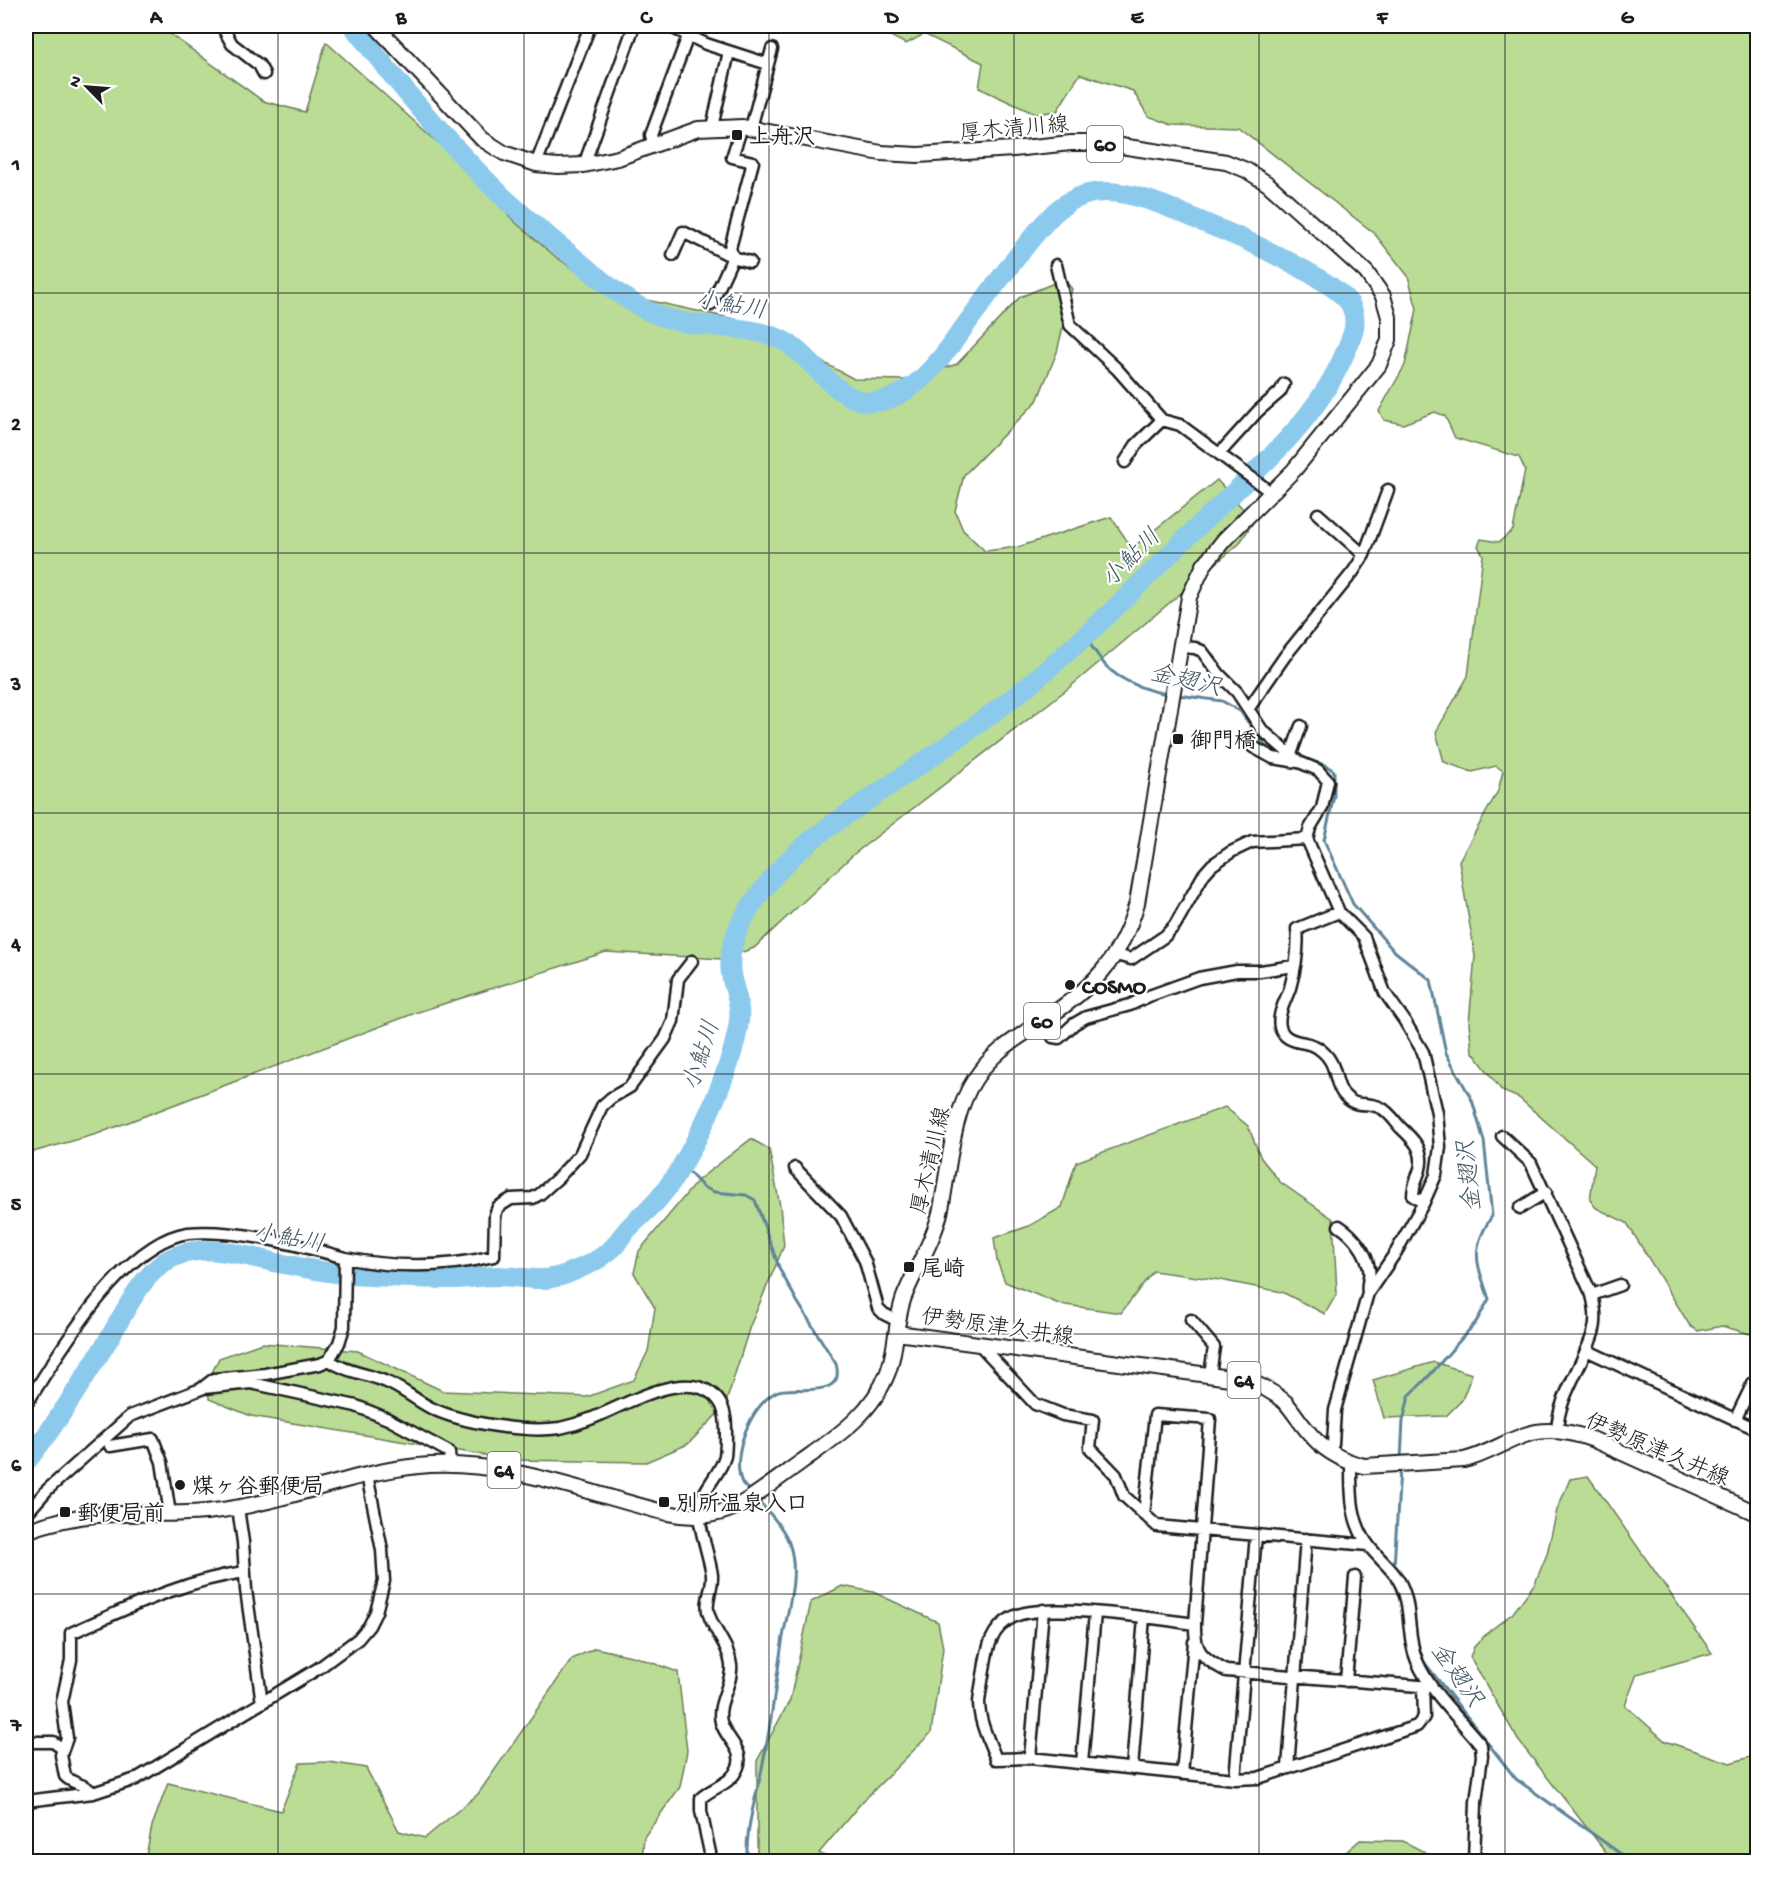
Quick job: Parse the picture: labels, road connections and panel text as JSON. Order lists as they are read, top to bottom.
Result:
{
  "streets": {
    "main road": [
      "厚木清川線",
      "60",
      "伊勢原津久井線",
      "64"
    ]
  },
  "crossings": [
    ["厚木清川線", "伊勢原津久井線"]
  ],
  "water": ["小鮎川", "金翅沢"],
  "places": {
    "transit": [
      "上舟沢",
      "御門橋",
      "尾崎",
      "別所温泉入口",
      "郵便局前"
    ],
    "other": ["COSMO", "煤ヶ谷郵便局"]
  },
  "north": "top left",
  "grid": {
    "columns": [
      "A",
      "B",
      "C",
      "D",
      "E",
      "F",
      "G"
    ],
    "rows": [
      "1",
      "2",
      "3",
      "4",
      "5",
      "6",
      "7"
    ]
  }
}
